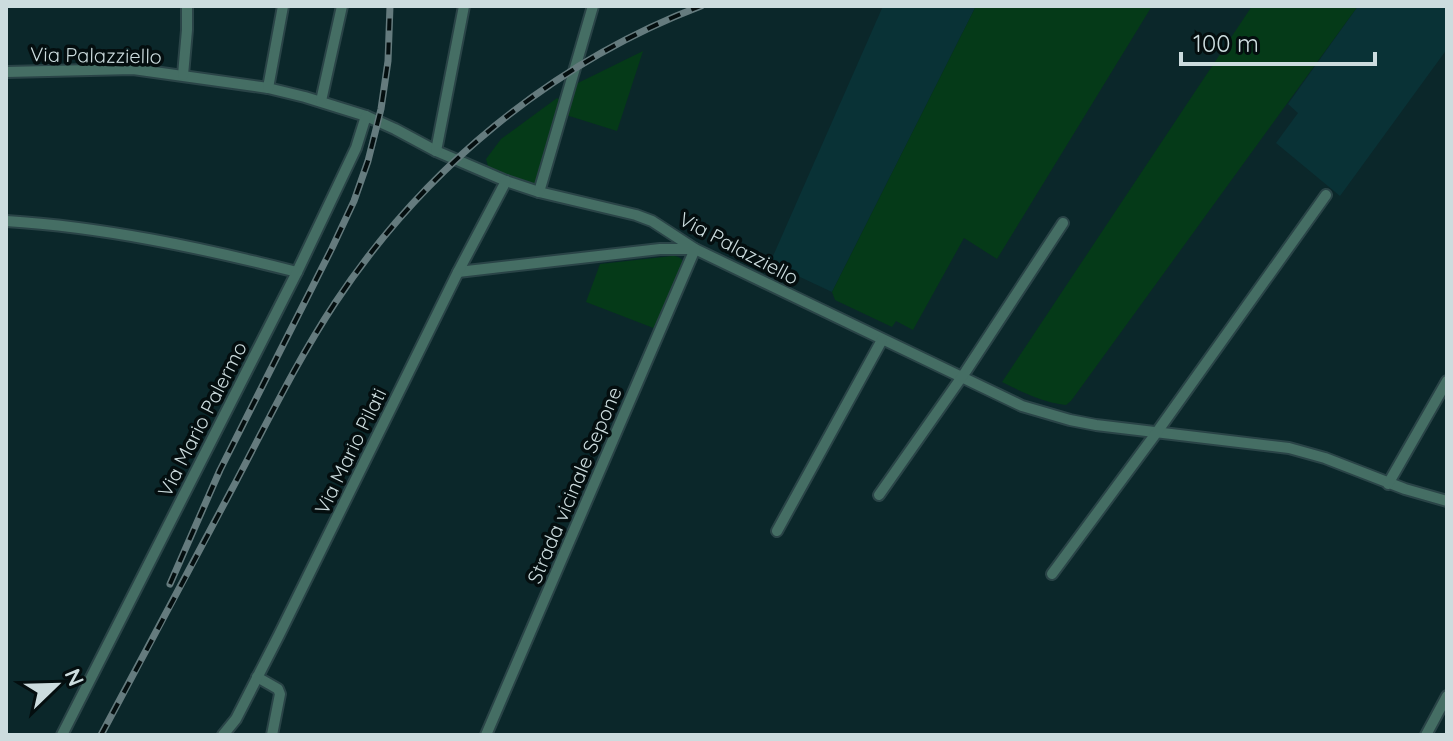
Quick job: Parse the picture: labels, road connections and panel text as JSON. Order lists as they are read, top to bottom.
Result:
{
  "streets": {
    "street": [
      "Via Palazziello",
      "Via Mario Palermo",
      "Via Mario Pilati",
      "Strada vicinale Sepone"
    ]
  },
  "crossings": [
    ["Via Palazziello", "Via Mario Palermo"],
    ["Via Palazziello", "Via Mario Pilati"],
    ["Via Palazziello", "Strada vicinale Sepone"]
  ],
  "scale_bar": "100 m",
  "north": "top right"
}
